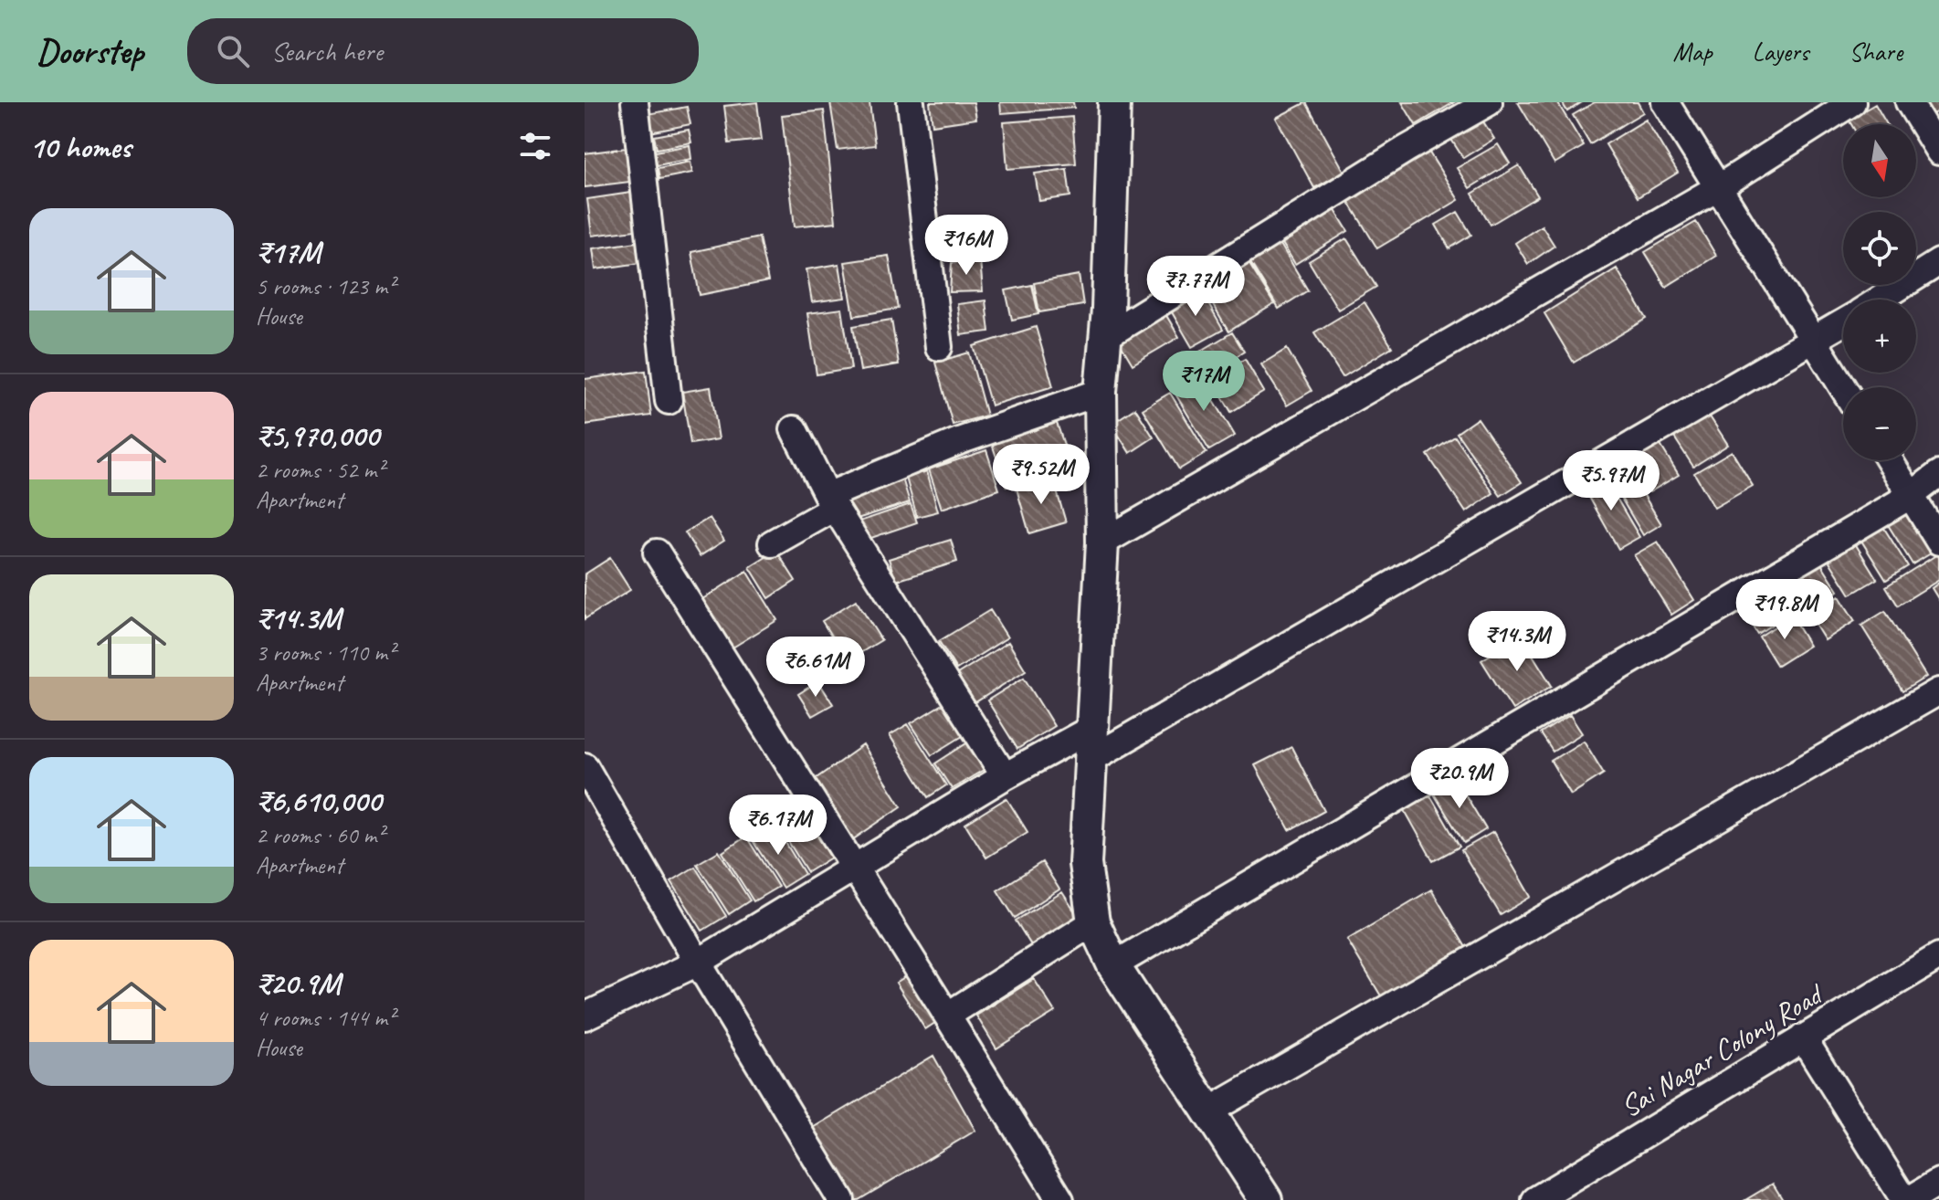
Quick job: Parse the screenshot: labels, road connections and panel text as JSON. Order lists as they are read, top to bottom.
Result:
{
  "streets": {
    "street": ["Sai Nagar Colony Road"]
  },
  "north": "bottom",
  "page": {
    "header": "Doorstep",
    "search": "Search here",
    "nav": ["Map", "Layers", "Share"],
    "heading": "10 homes",
    "map_buttons": ["+", "−"],
    "list": [
      {
        "name": "₹17M",
        "note": "5 rooms · 123 m² · House"
      },
      {
        "name": "₹5,970,000",
        "note": "2 rooms · 52 m² · Apartment"
      },
      {
        "name": "₹14.3M",
        "note": "3 rooms · 110 m² · Apartment"
      },
      {
        "name": "₹6,610,000",
        "note": "2 rooms · 60 m² · Apartment"
      },
      {
        "name": "₹20.9M",
        "note": "4 rooms · 144 m² · House"
      }
    ],
    "price": [
      "₹16M",
      "₹7.77M",
      "₹17M",
      "₹9.52M",
      "₹5.97M",
      "₹19.8M",
      "₹14.3M",
      "₹6.61M",
      "₹20.9M",
      "₹6.17M"
    ]
  }
}
